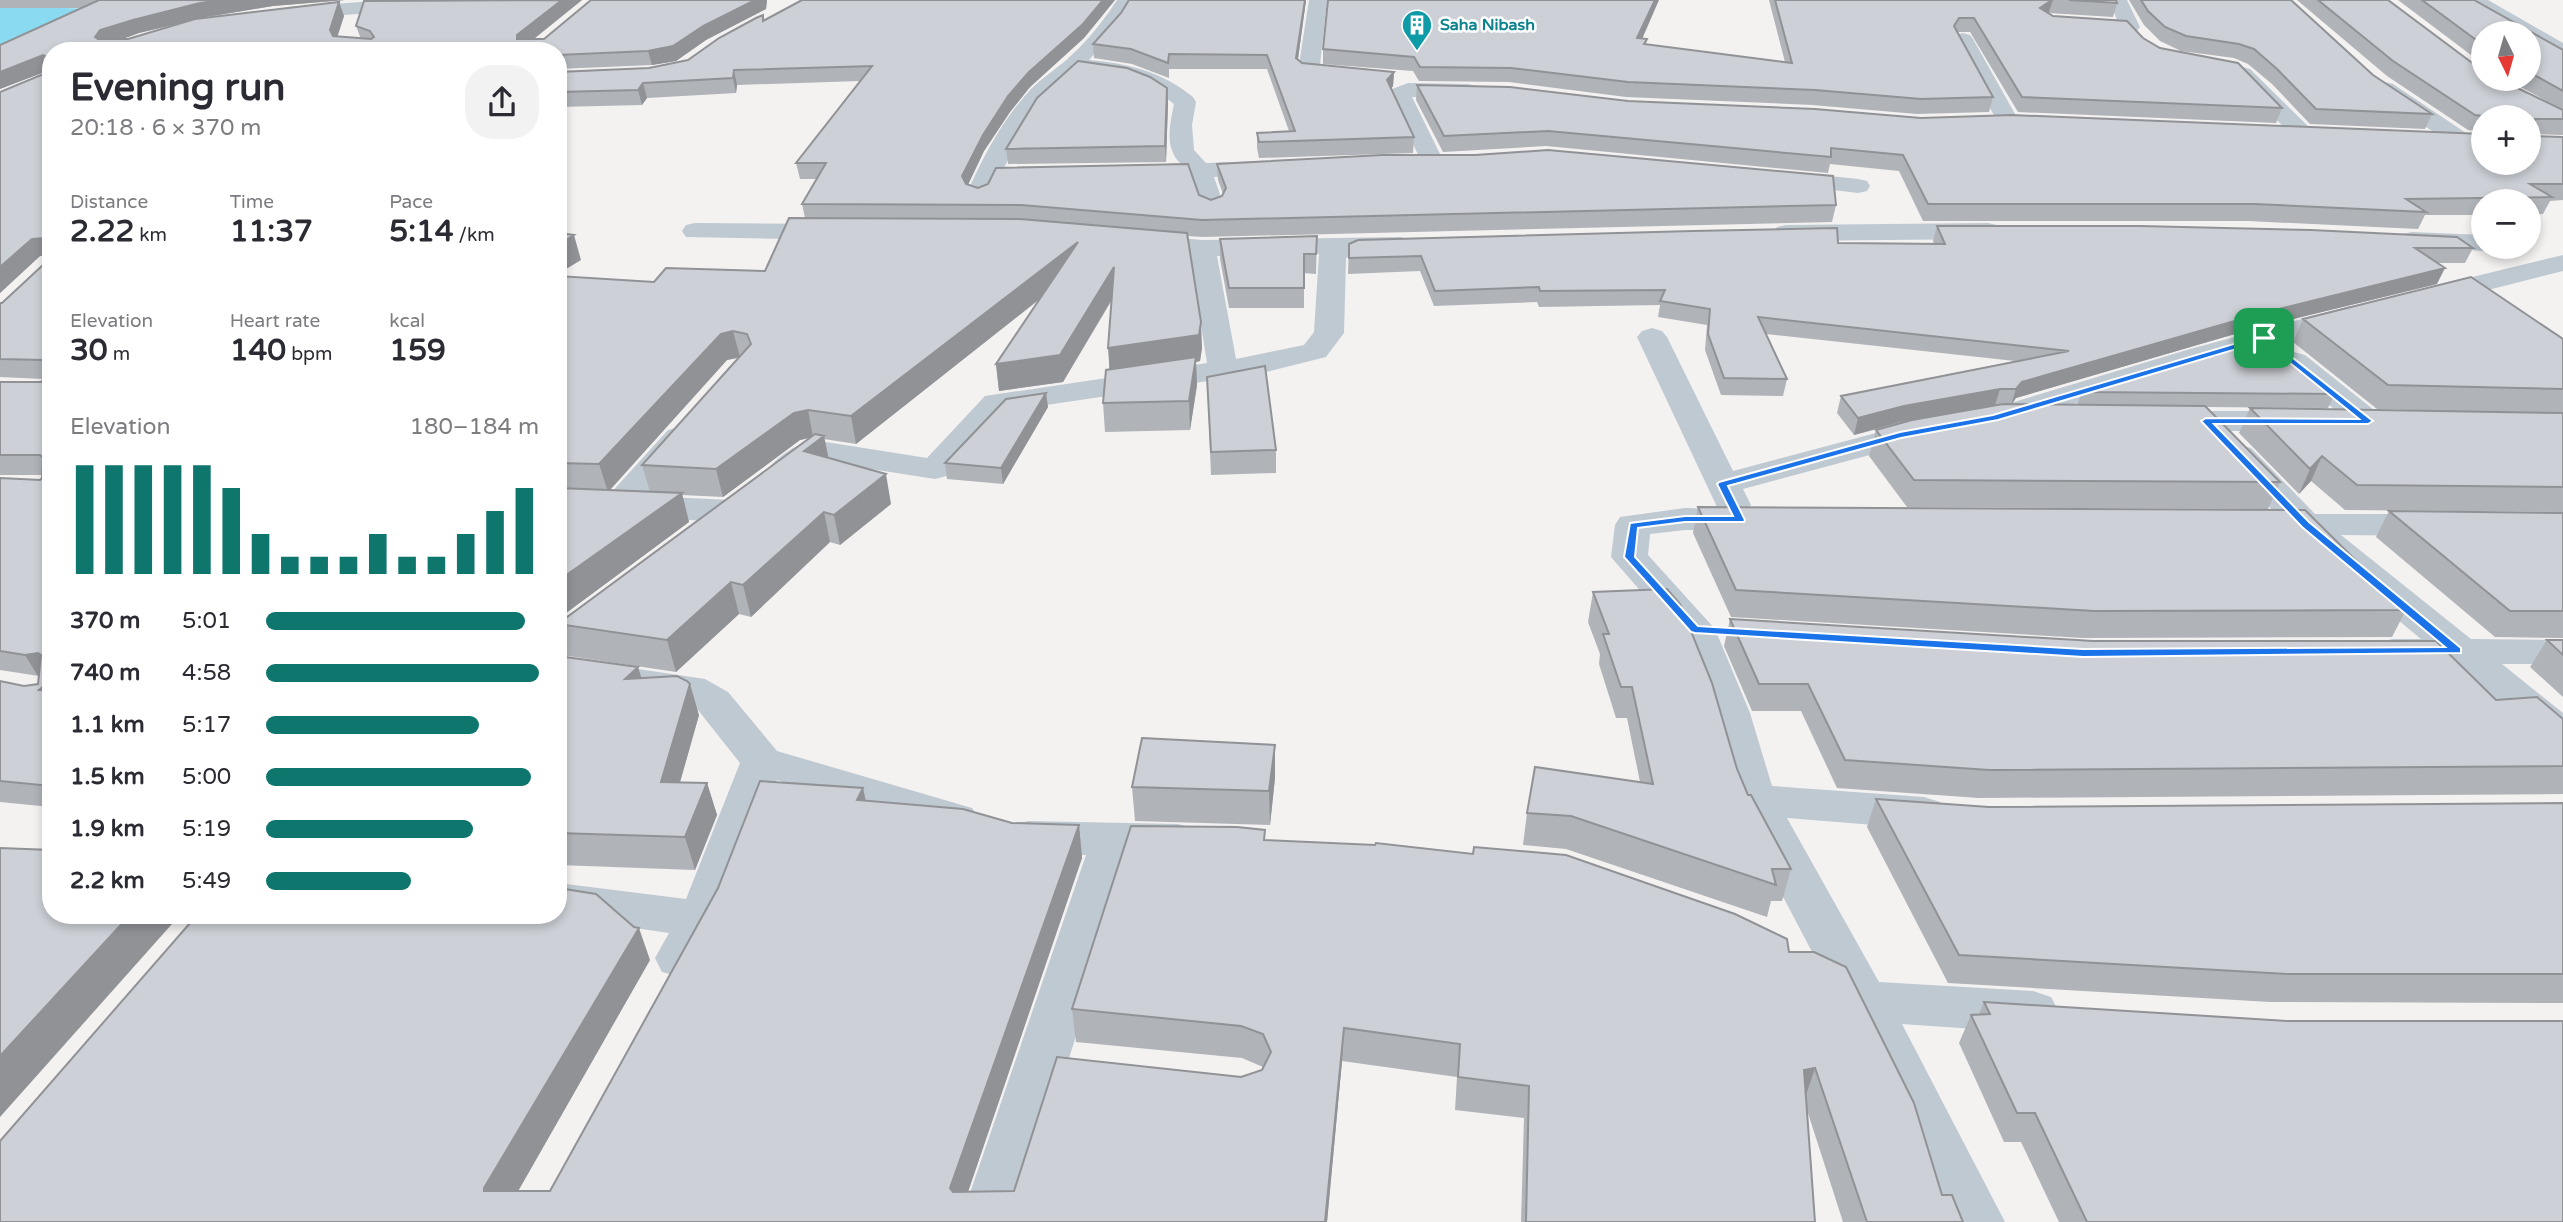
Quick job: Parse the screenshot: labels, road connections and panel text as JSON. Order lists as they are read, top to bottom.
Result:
{
  "places": {
    "building": ["Saha Nibash"]
  },
  "north": "bottom",
  "page": {
    "map_buttons": ["+", "−"],
    "heading": ["Evening run", "20:18 · 6 × 370 m"],
    "stats": [
      ["Distance", "2.22 km"],
      ["Time", "11:37"],
      ["Pace", "5:14 /km"],
      ["Elevation", "30 m"],
      ["Heart rate", "140 bpm"],
      ["kcal", "159"]
    ],
    "chart": ["Elevation", "180–184 m"],
    "list": [
      {
        "name": "370 m",
        "note": "5:01"
      },
      {
        "name": "740 m",
        "note": "4:58"
      },
      {
        "name": "1.1 km",
        "note": "5:17"
      },
      {
        "name": "1.5 km",
        "note": "5:00"
      },
      {
        "name": "1.9 km",
        "note": "5:19"
      },
      {
        "name": "2.2 km",
        "note": "5:49"
      }
    ]
  }
}
